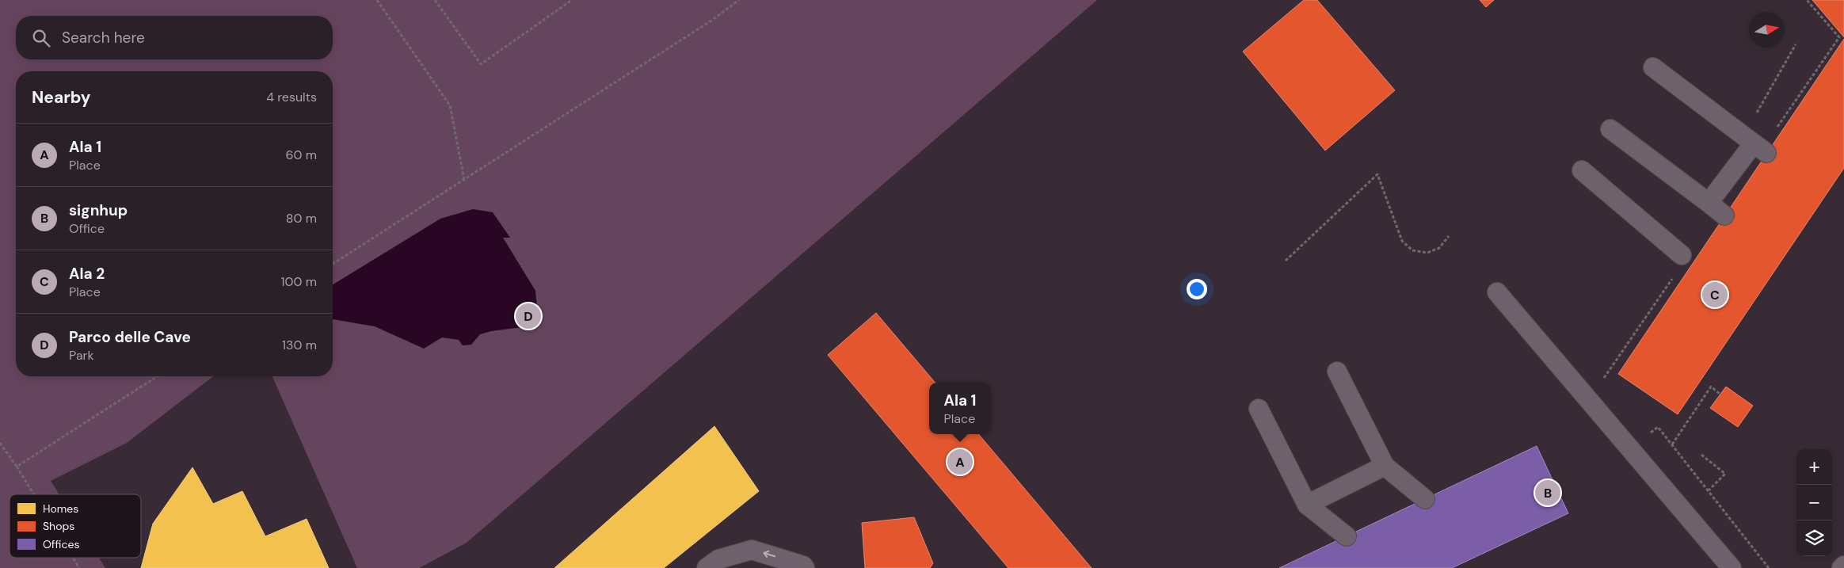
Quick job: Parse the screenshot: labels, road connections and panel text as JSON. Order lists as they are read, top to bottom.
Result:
{
  "legend": ["Homes", "Shops", "Offices"],
  "north": "right",
  "page": {
    "search": "Search here",
    "heading": ["Nearby", "4 results"],
    "list": [
      {
        "mark": "A",
        "name": "Ala 1",
        "note": "Place",
        "value": "60 m"
      },
      {
        "mark": "B",
        "name": "signhup",
        "note": "Office",
        "value": "80 m"
      },
      {
        "mark": "C",
        "name": "Ala 2",
        "note": "Place",
        "value": "100 m"
      },
      {
        "mark": "D",
        "name": "Parco delle Cave",
        "note": "Park",
        "value": "130 m"
      }
    ],
    "pins": [
      "C",
      "D",
      "A",
      "B"
    ],
    "popup": ["Ala 1", "Place"],
    "map_buttons": ["+", "−"]
  }
}
